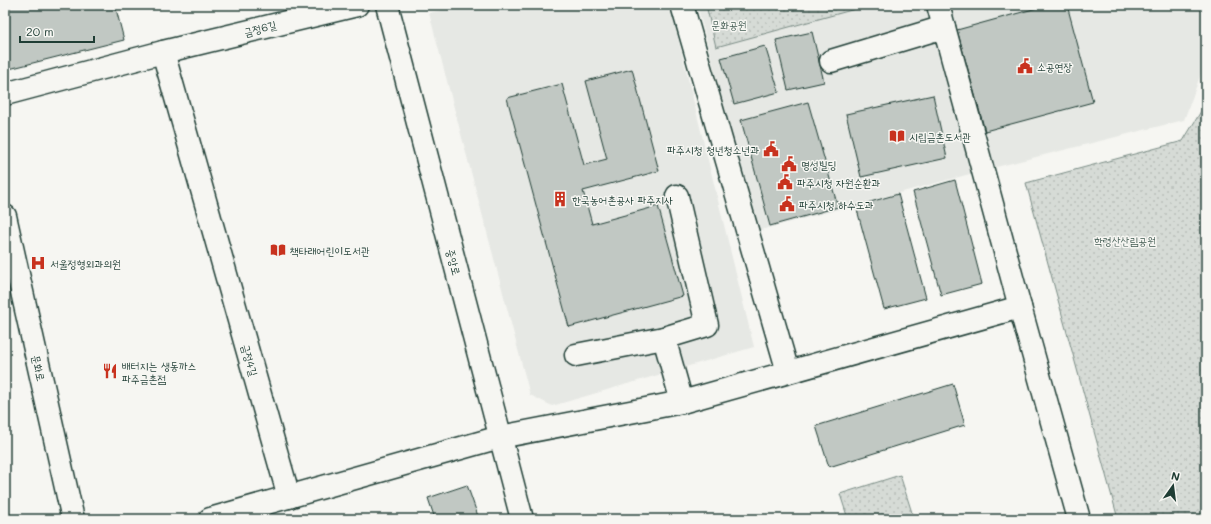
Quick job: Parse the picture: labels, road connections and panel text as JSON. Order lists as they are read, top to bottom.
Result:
{
  "streets": {
    "street": [
      "금정6길",
      "중앙로",
      "금정4길",
      "문화로"
    ]
  },
  "crossings": [
    ["금정6길", "금정4길"]
  ],
  "parks": ["문화공원", "학령산산림공원"],
  "places": {
    "public building": [
      "소공연장",
      "파주시청 청년청소년과",
      "명성빌딩",
      "파주시청 자원순환과",
      "파주시청 하수도과"
    ],
    "library": ["시립금촌도서관", "책타래어린이도서관"],
    "building": ["한국농어촌공사 파주지사"],
    "hospital": ["서울정형외과의원"],
    "restaurant": ["배터지는 생동까스 파주금촌점"]
  },
  "scale_bar": "20 m",
  "north": "top"
}
